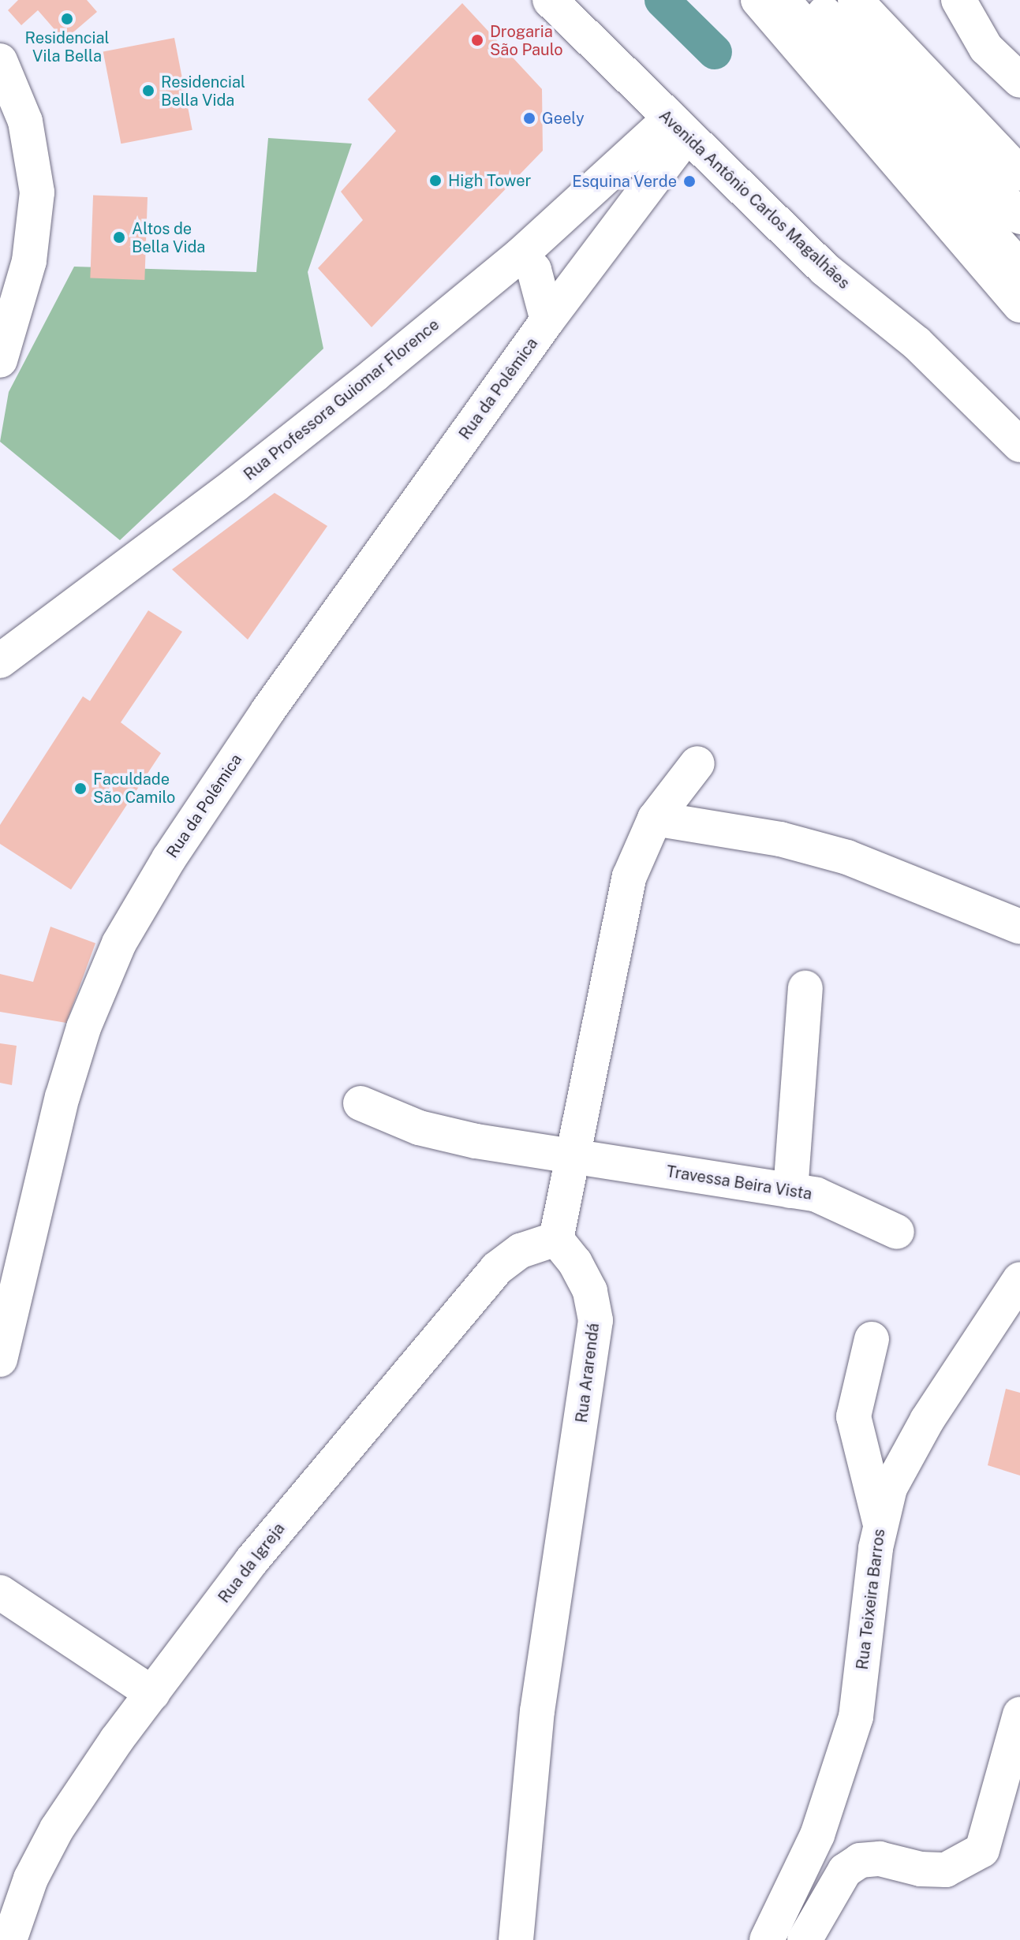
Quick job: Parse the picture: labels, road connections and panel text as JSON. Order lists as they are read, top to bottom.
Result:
{
  "streets": {
    "street": [
      "Avenida Antônio Carlos Magalhães",
      "Rua da Polêmica",
      "Rua Professora Guiomar Florence",
      "Travessa Beira Vista",
      "Rua Ararendá",
      "Rua da Igreja",
      "Rua Teixeira Barros"
    ]
  },
  "crossings": [
    ["Avenida Antônio Carlos Magalhães", "Rua da Polêmica"],
    ["Avenida Antônio Carlos Magalhães", "Rua Professora Guiomar Florence"],
    ["Rua da Polêmica", "Rua Professora Guiomar Florence"],
    ["Rua Ararendá", "Rua da Igreja"]
  ],
  "places": [
    "Residencial Vila Bella",
    "Drogaria São Paulo",
    "Residencial Bella Vida",
    "Geely",
    "High Tower",
    "Esquina Verde",
    "Altos de Bella Vida",
    "Faculdade São Camilo"
  ]
}
